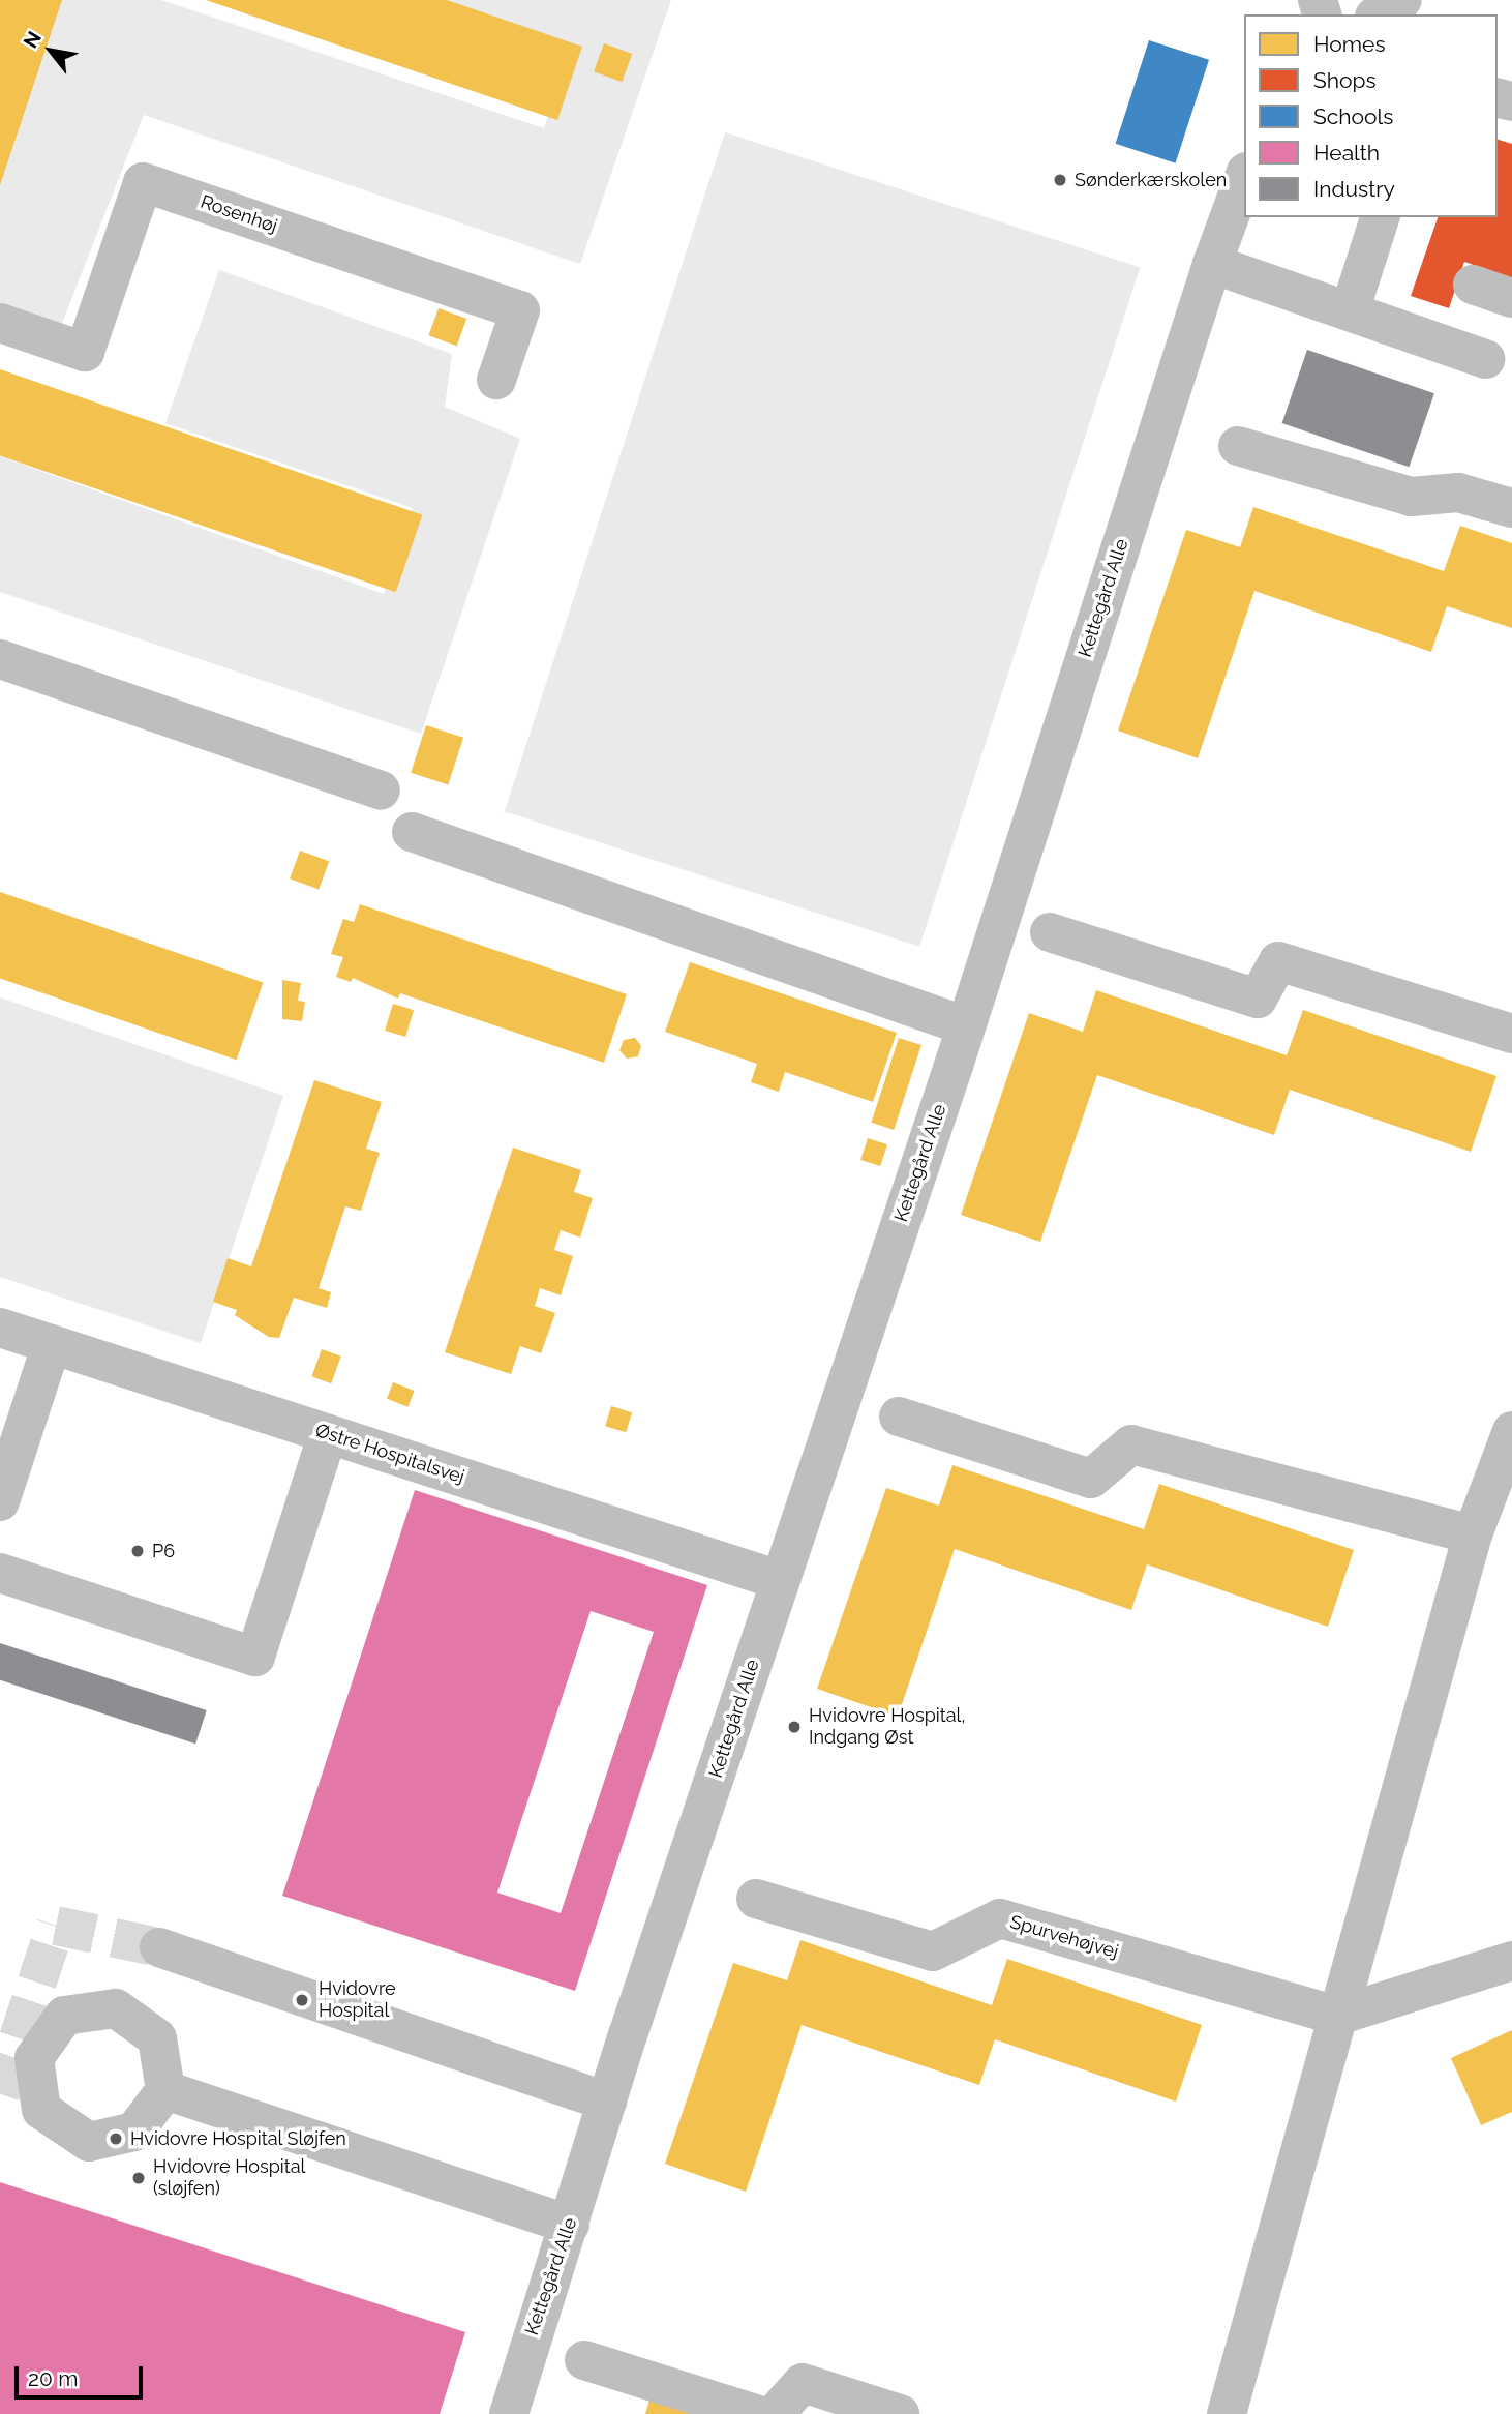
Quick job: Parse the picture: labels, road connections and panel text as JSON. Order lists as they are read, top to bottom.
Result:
{
  "streets": {
    "street": [
      "Rosenhøj",
      "Kettegård Alle",
      "Østre Hospitalsvej",
      "Spurvehøjvej"
    ]
  },
  "crossings": [
    ["Kettegård Alle", "Østre Hospitalsvej"]
  ],
  "places": [
    "Sønderkærskolen",
    "P6",
    "Hvidovre Hospital, Indgang Øst",
    "Hvidovre Hospital",
    "Hvidovre Hospital Sløjfen",
    "Hvidovre Hospital (sløjfen)"
  ],
  "legend": [
    "Homes",
    "Shops",
    "Schools",
    "Health",
    "Industry"
  ],
  "scale_bar": "20 m",
  "north": "top left"
}
